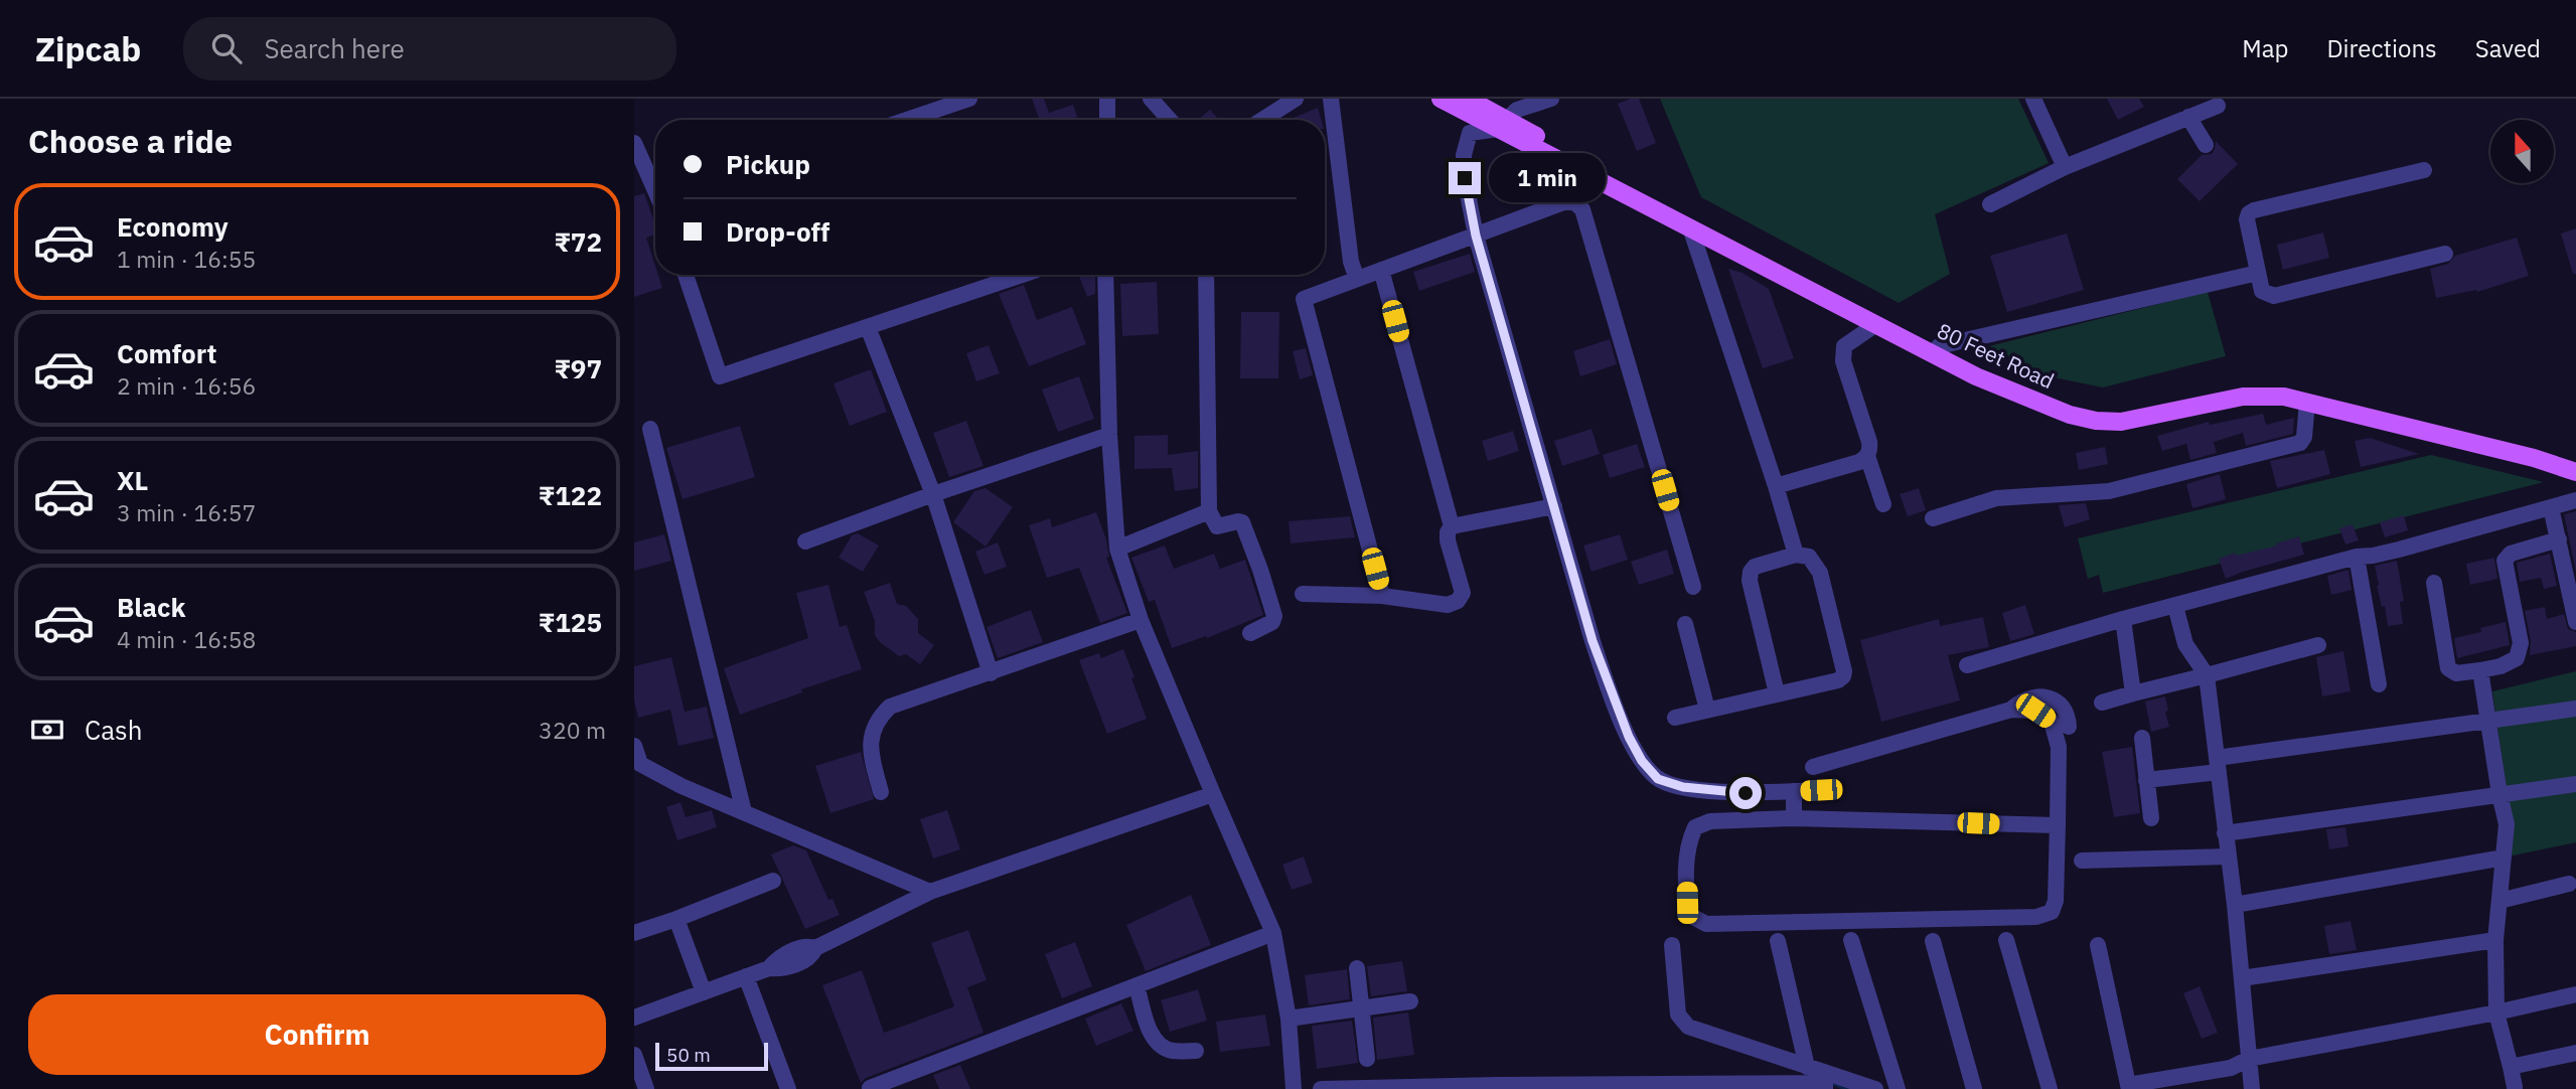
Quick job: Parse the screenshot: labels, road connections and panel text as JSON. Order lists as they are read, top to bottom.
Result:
{
  "streets": {
    "main road": ["80 Feet Road"]
  },
  "scale_bar": "50 m",
  "north": "top",
  "page": {
    "header": "Zipcab",
    "search": "Search here",
    "nav": ["Map", "Directions", "Saved"],
    "heading": "Choose a ride",
    "banner": ["Pickup", "Drop-off"],
    "bubble": "1 min",
    "list": [
      {
        "name": "Economy",
        "note": "1 min · 16:55",
        "value": "₹72"
      },
      {
        "name": "Comfort",
        "note": "2 min · 16:56",
        "value": "₹97"
      },
      {
        "name": "XL",
        "note": "3 min · 16:57",
        "value": "₹122"
      },
      {
        "name": "Black",
        "note": "4 min · 16:58",
        "value": "₹125"
      }
    ],
    "pay": ["Cash", "320 m"],
    "buttons": "Confirm",
    "scale": "50 m"
  }
}
